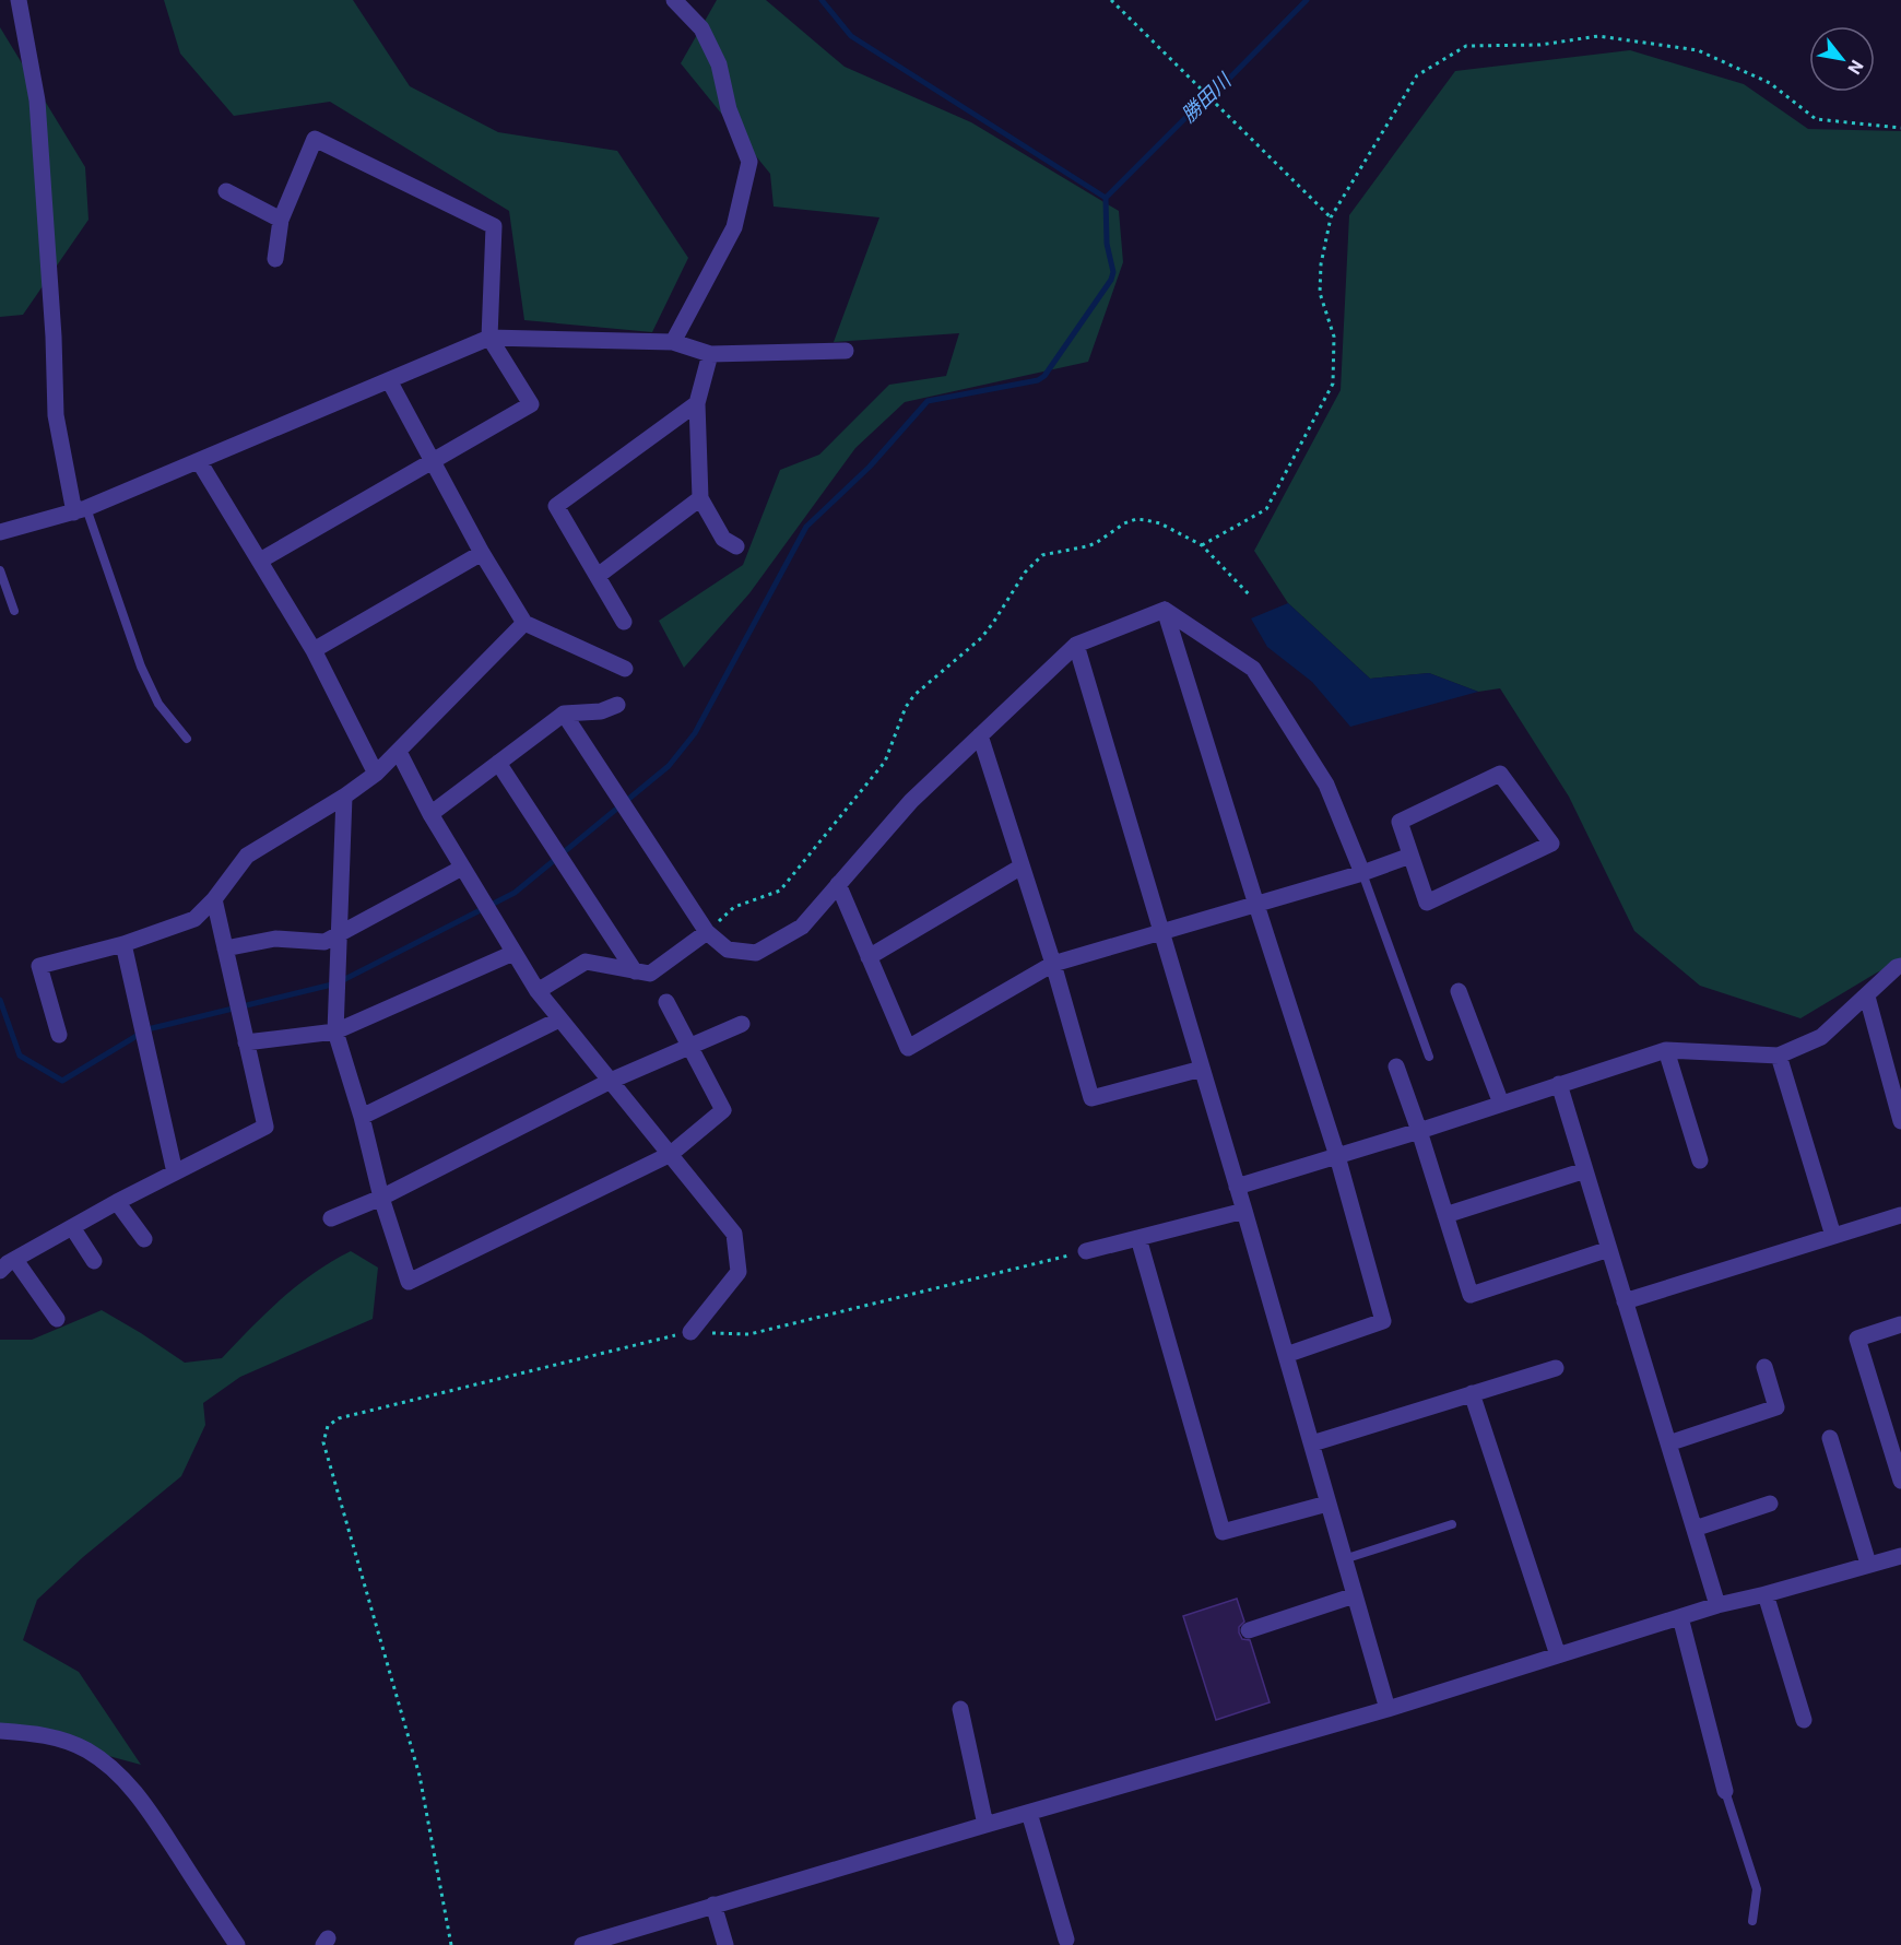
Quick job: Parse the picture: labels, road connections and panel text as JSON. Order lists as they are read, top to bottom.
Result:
{
  "water": ["勝田川"],
  "north": "bottom right"
}
